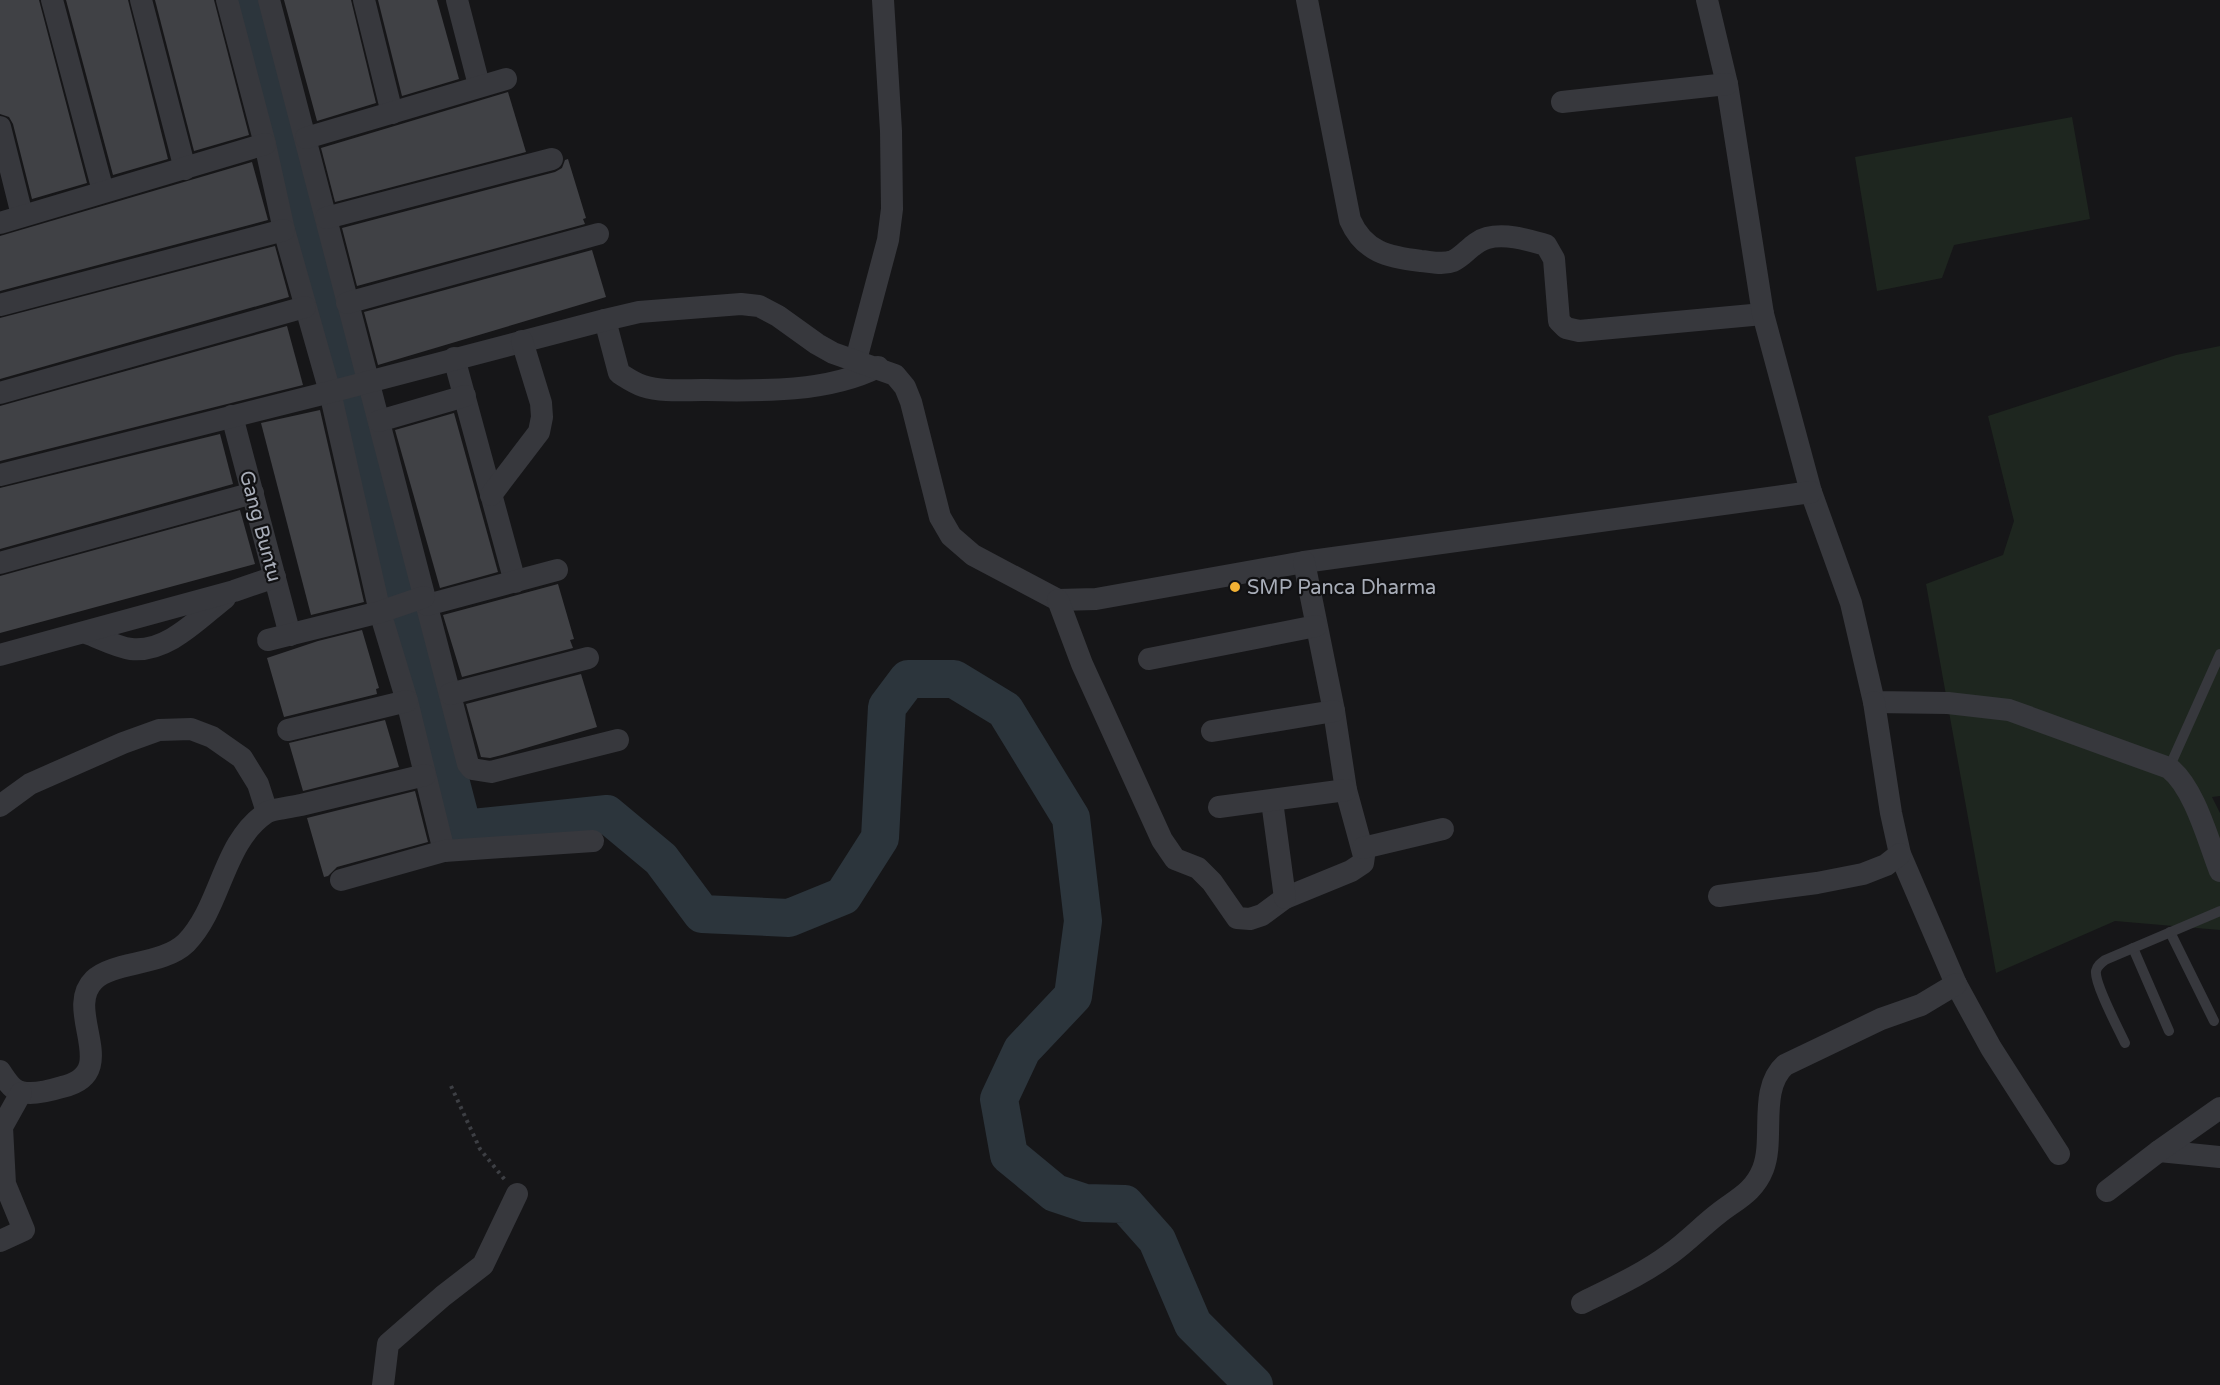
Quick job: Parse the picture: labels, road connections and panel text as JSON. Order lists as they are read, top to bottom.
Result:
{
  "streets": {
    "street": ["Gang Buntu"]
  },
  "places": ["SMP Panca Dharma"]
}
